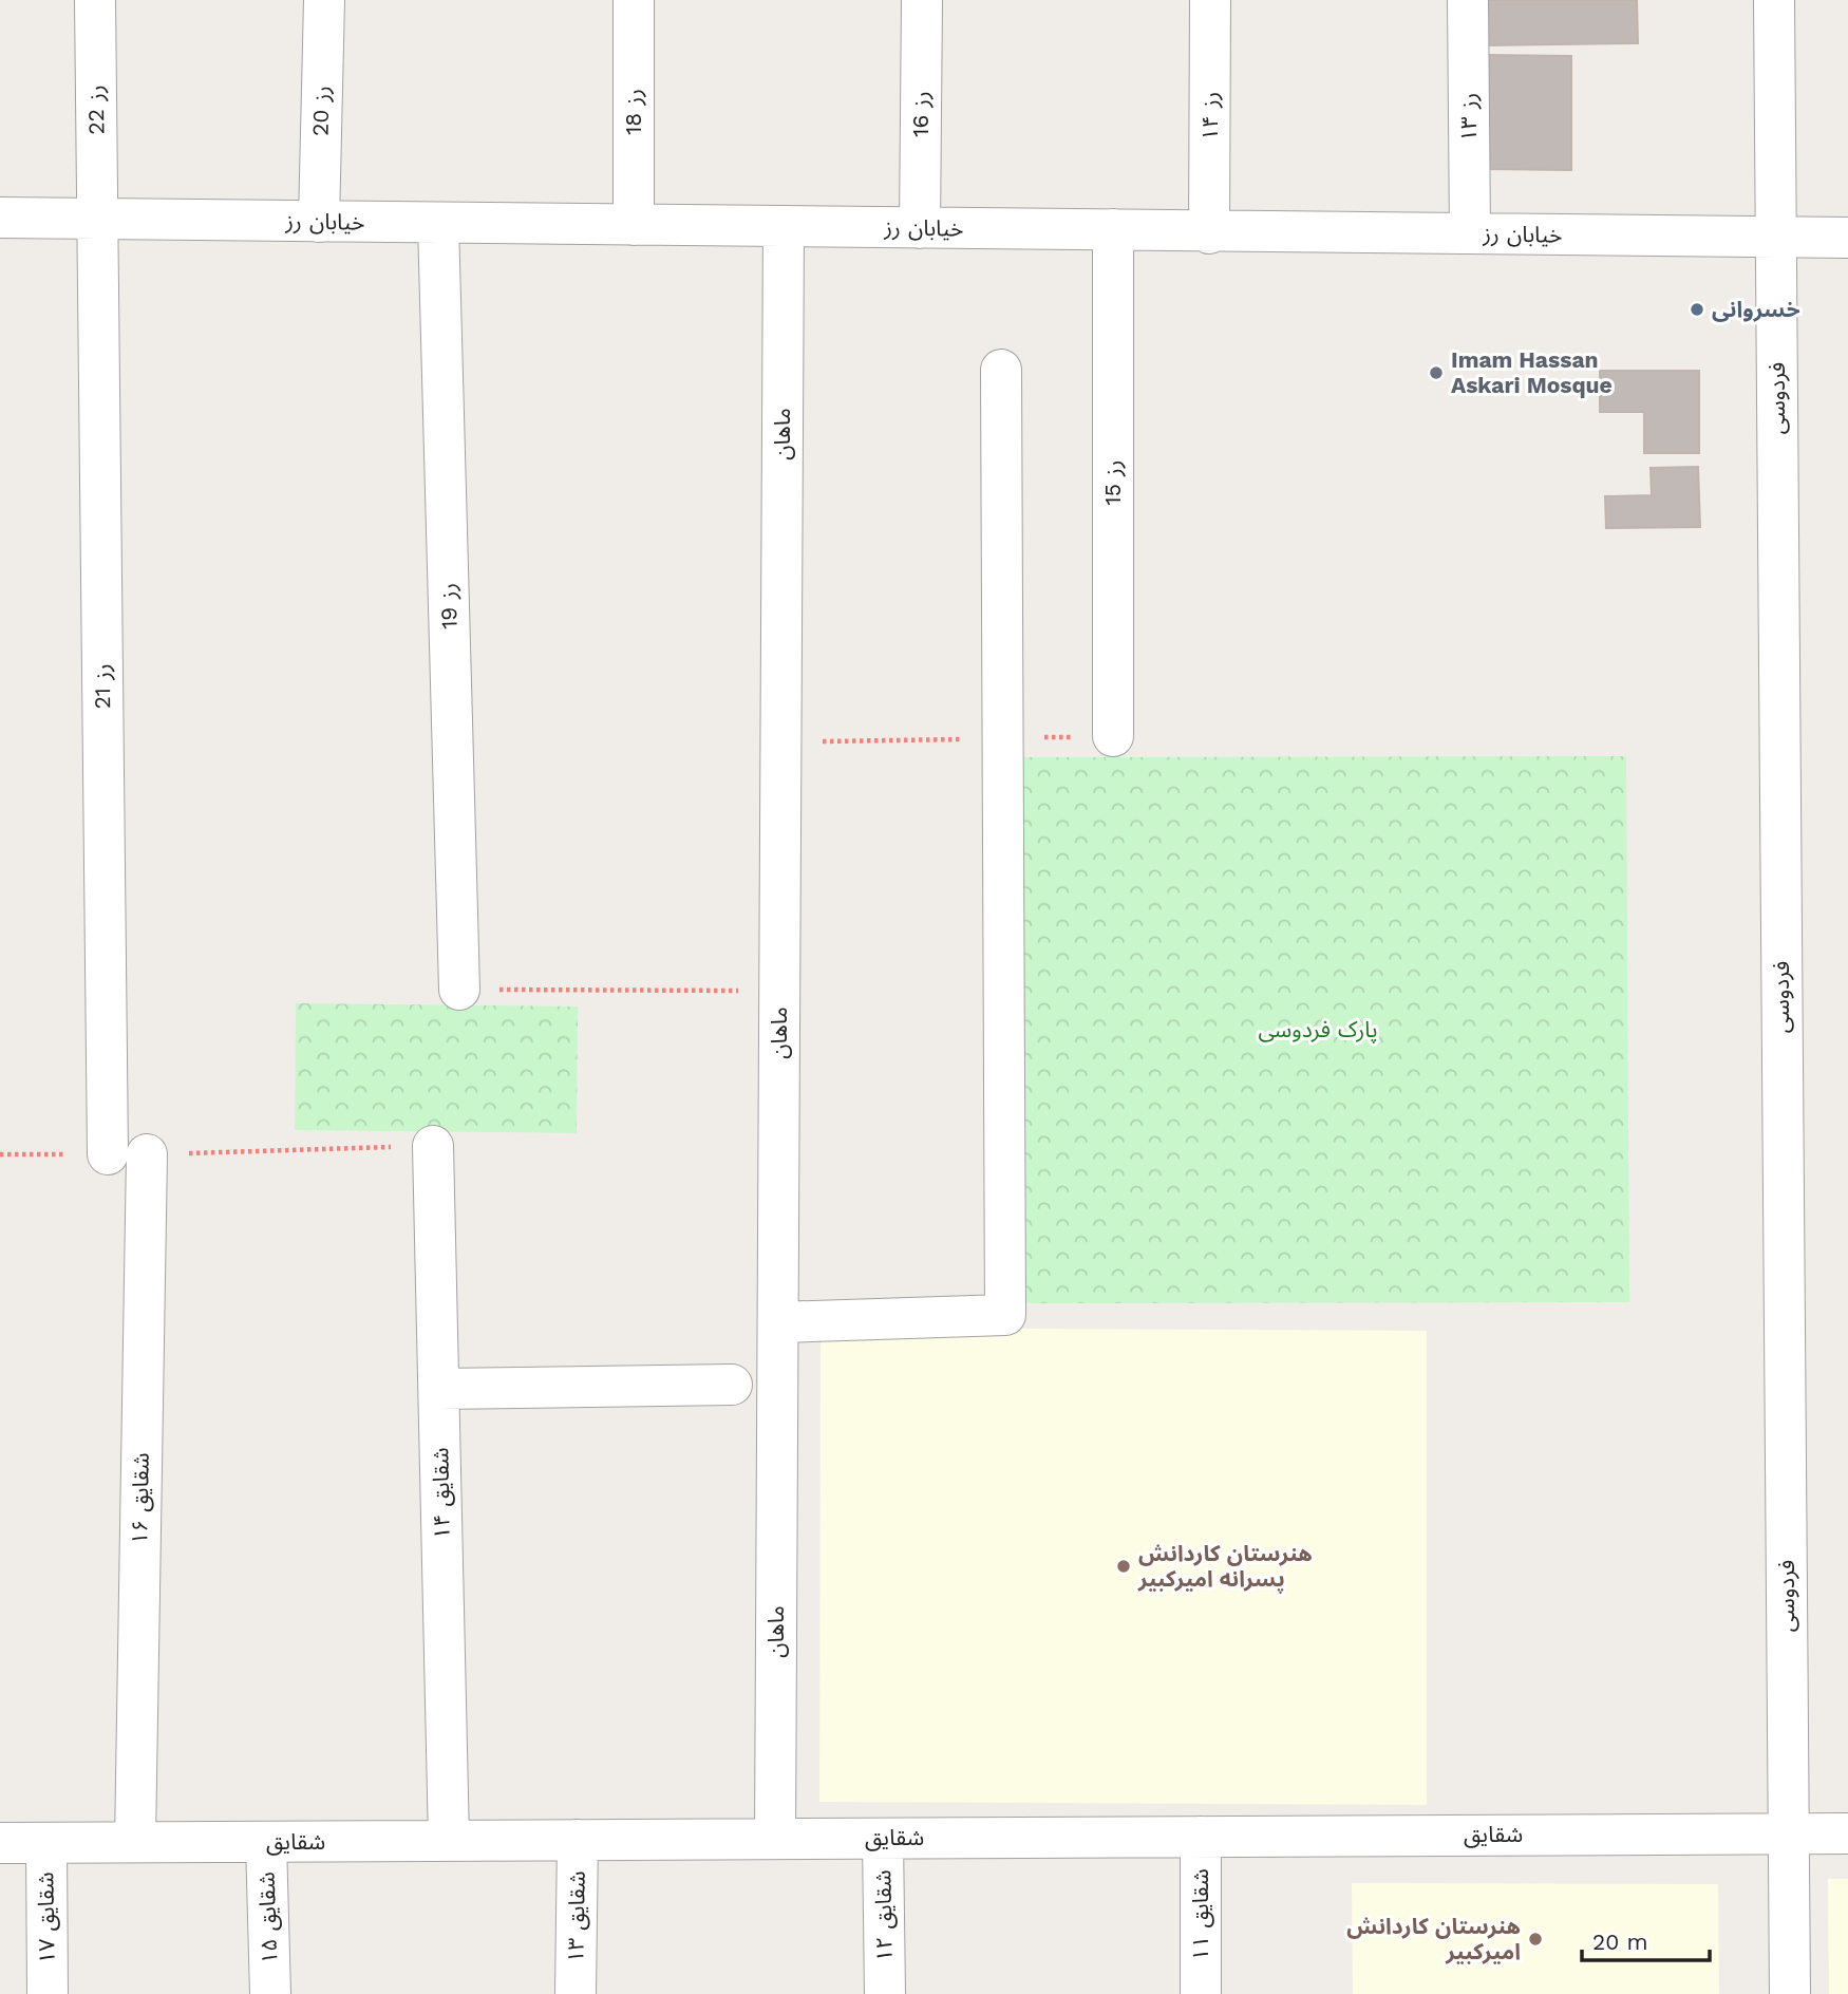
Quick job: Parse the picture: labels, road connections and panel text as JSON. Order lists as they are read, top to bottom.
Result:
{
  "streets": {
    "street": [
      "رز 22",
      "رز 20",
      "رز 18",
      "رز 16",
      "رز ۱۴",
      "رز ۱۳",
      "خیابان رز",
      "فردوسی",
      "ماهان",
      "رز 15",
      "رز 19",
      "رز 21",
      "شقایق ۱۴",
      "شقایق ۱۶",
      "شقایق",
      "شقایق ۱۱",
      "شقایق ۱۲",
      "شقایق ۱۳",
      "شقایق ۱۷",
      "شقایق ۱۵"
    ]
  },
  "crossings": [
    ["رز 22", "خیابان رز"],
    ["رز 22", "رز 21"],
    ["رز 20", "خیابان رز"],
    ["رز 18", "خیابان رز"],
    ["رز 16", "خیابان رز"],
    ["رز ۱۴", "خیابان رز"],
    ["رز ۱۳", "خیابان رز"],
    ["خیابان رز", "فردوسی"],
    ["خیابان رز", "ماهان"],
    ["خیابان رز", "رز 15"],
    ["خیابان رز", "رز 19"],
    ["خیابان رز", "رز 21"],
    ["فردوسی", "شقایق"],
    ["ماهان", "شقایق"],
    ["رز 21", "شقایق ۱۶"],
    ["شقایق ۱۴", "شقایق"],
    ["شقایق ۱۶", "شقایق"],
    ["شقایق", "شقایق ۱۱"],
    ["شقایق", "شقایق ۱۲"],
    ["شقایق", "شقایق ۱۳"],
    ["شقایق", "شقایق ۱۷"],
    ["شقایق", "شقایق ۱۵"]
  ],
  "parks": ["پارک فردوسی"],
  "places": [
    "خسروانی",
    "Imam Hassan Askari Mosque",
    "هنرستان کاردانش پسرانه امیرکبیر",
    "هنرستان کاردانش امیرکبیر"
  ],
  "scale_bar": "20 m"
}
